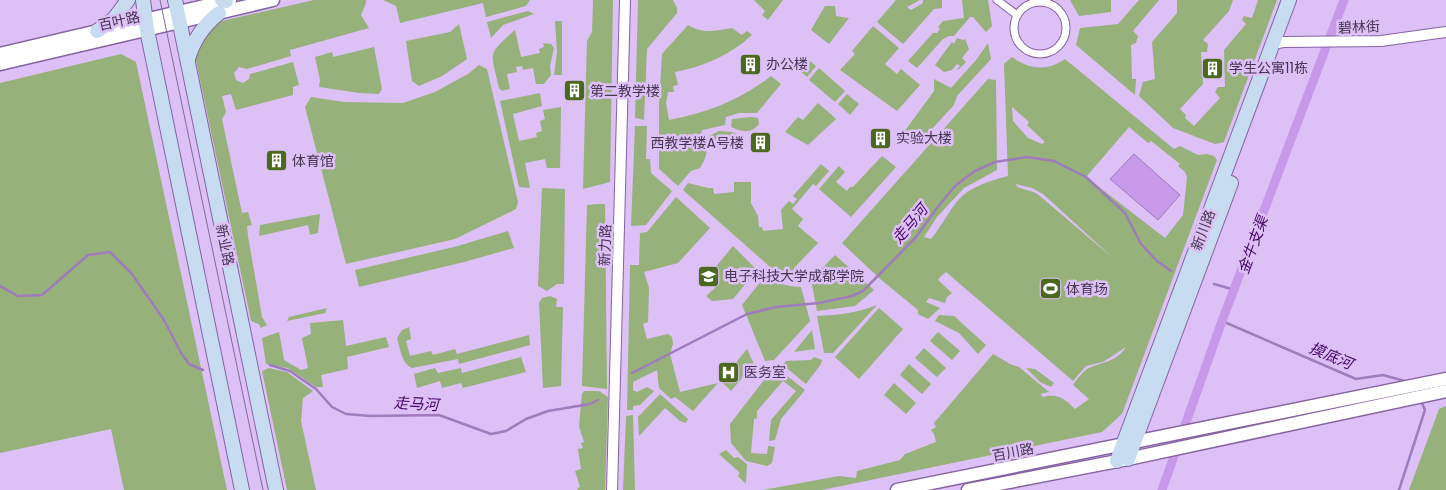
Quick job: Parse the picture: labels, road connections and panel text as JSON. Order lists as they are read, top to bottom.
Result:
{
  "streets": {
    "main road": ["新川路", "新业路"],
    "street": [
      "百叶路",
      "碧林街",
      "新力路",
      "百川路"
    ]
  },
  "crossings": [
    ["百叶路", "新业路"],
    ["碧林街", "新川路"],
    ["新川路", "百川路"]
  ],
  "water": ["走马河", "金牛支渠", "摸底河"],
  "places": {
    "building": [
      "办公楼",
      "学生公寓11栋",
      "第二教学楼",
      "实验大楼",
      "西教学楼A号楼",
      "体育馆"
    ],
    "school or university": ["电子科技大学成都学院"],
    "sports": ["体育场"],
    "hospital": ["医务室"]
  }
}
